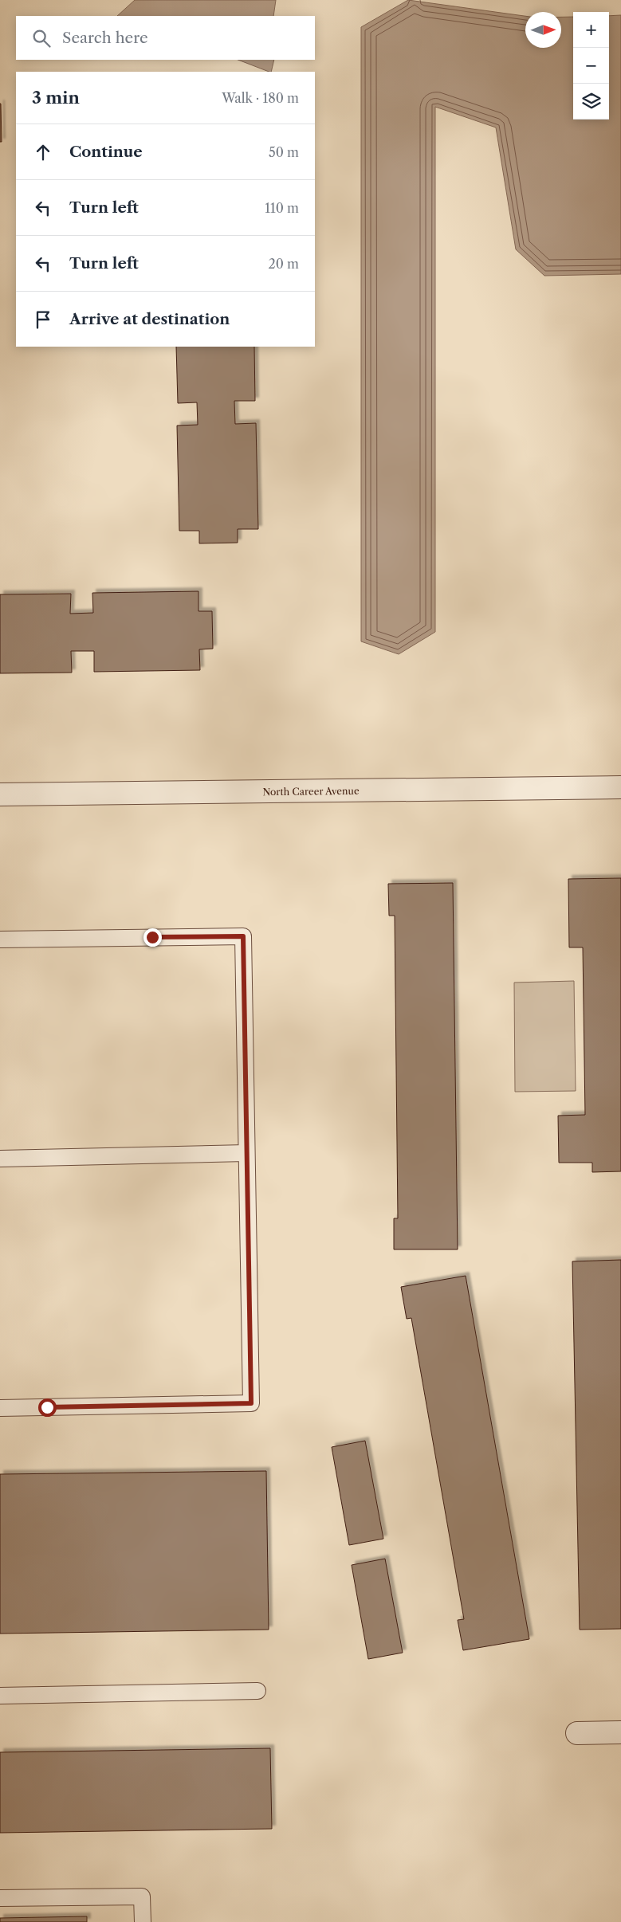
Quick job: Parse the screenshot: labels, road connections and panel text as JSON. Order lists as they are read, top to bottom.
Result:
{
  "streets": {
    "street": ["North Career Avenue"]
  },
  "north": "right",
  "page": {
    "map_buttons": ["+", "−"],
    "search": "Search here",
    "heading": ["3 min", "Walk · 180 m"],
    "list": [
      ["Continue", "50 m"],
      ["Turn left", "110 m"],
      ["Turn left", "20 m"],
      "Arrive at destination"
    ]
  }
}
